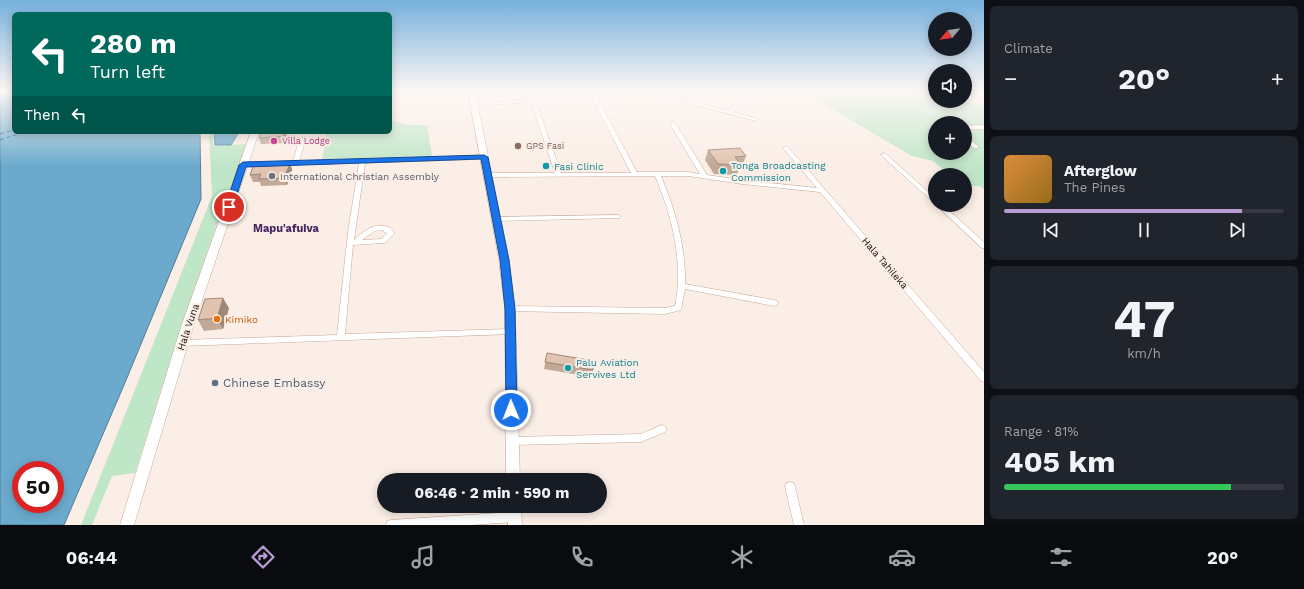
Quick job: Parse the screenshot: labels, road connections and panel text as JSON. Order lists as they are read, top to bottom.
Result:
{
  "streets": {
    "main road": ["Hala Vuna"],
    "street": ["Hala Tahileka"]
  },
  "districts": ["Mapu'afuiva"],
  "places": [
    "Villa Lodge",
    "GPS Fasi",
    "Fasi Clinic",
    "Tonga Broadcasting Commission",
    "International Christian Assembly",
    "Kimiko",
    "Palu Aviation Servives Ltd",
    "Chinese Embassy"
  ],
  "north": "bottom left",
  "page": {
    "tile": [
      "Climate",
      ["47", "km/h"],
      ["Range · 81%", "405 km"]
    ],
    "map_buttons": ["+", "−"],
    "turn": ["280 m", "Turn left"],
    "heat": ["−", "20°", "+"],
    "then": "Then",
    "song": ["Afterglow", "The Pines"],
    "limit": "50",
    "trip": "06:46 · 2 min · 590 m",
    "tabs": ["06:44", "20°"]
  }
}
